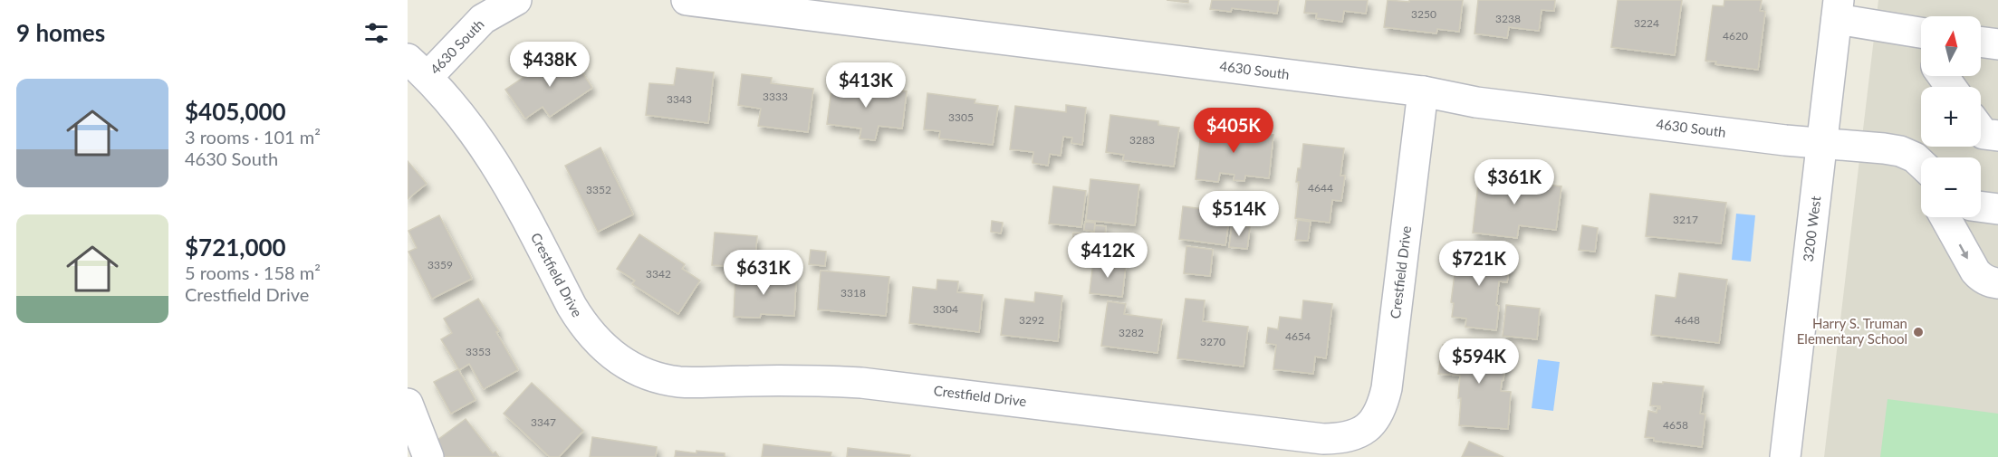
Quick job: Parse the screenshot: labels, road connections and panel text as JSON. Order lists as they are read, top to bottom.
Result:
{
  "streets": {
    "street": ["4630 South", "3200 West", "Crestfield Drive"]
  },
  "crossings": [
    ["4630 South", "3200 West"],
    ["4630 South", "Crestfield Drive"]
  ],
  "places": ["Harry S. Truman Elementary School"],
  "house_numbers": [
    "3250",
    "3238",
    "3224",
    "4620",
    "3333",
    "3343",
    "3305",
    "3283",
    "4644",
    "3352",
    "3217",
    "3359",
    "3342",
    "3318",
    "3304",
    "3292",
    "4648",
    "3282",
    "4654",
    "3270",
    "3353",
    "3347",
    "4658"
  ],
  "north": "top",
  "page": {
    "heading": "9 homes",
    "map_buttons": ["+", "−"],
    "price": [
      "$438K",
      "$413K",
      "$405K",
      "$361K",
      "$514K",
      "$412K",
      "$721K",
      "$631K",
      "$594K"
    ],
    "list": [
      {
        "name": "$405,000",
        "note": "3 rooms · 101 m² · 4630 South"
      },
      {
        "name": "$721,000",
        "note": "5 rooms · 158 m² · Crestfield Drive"
      }
    ]
  }
}
